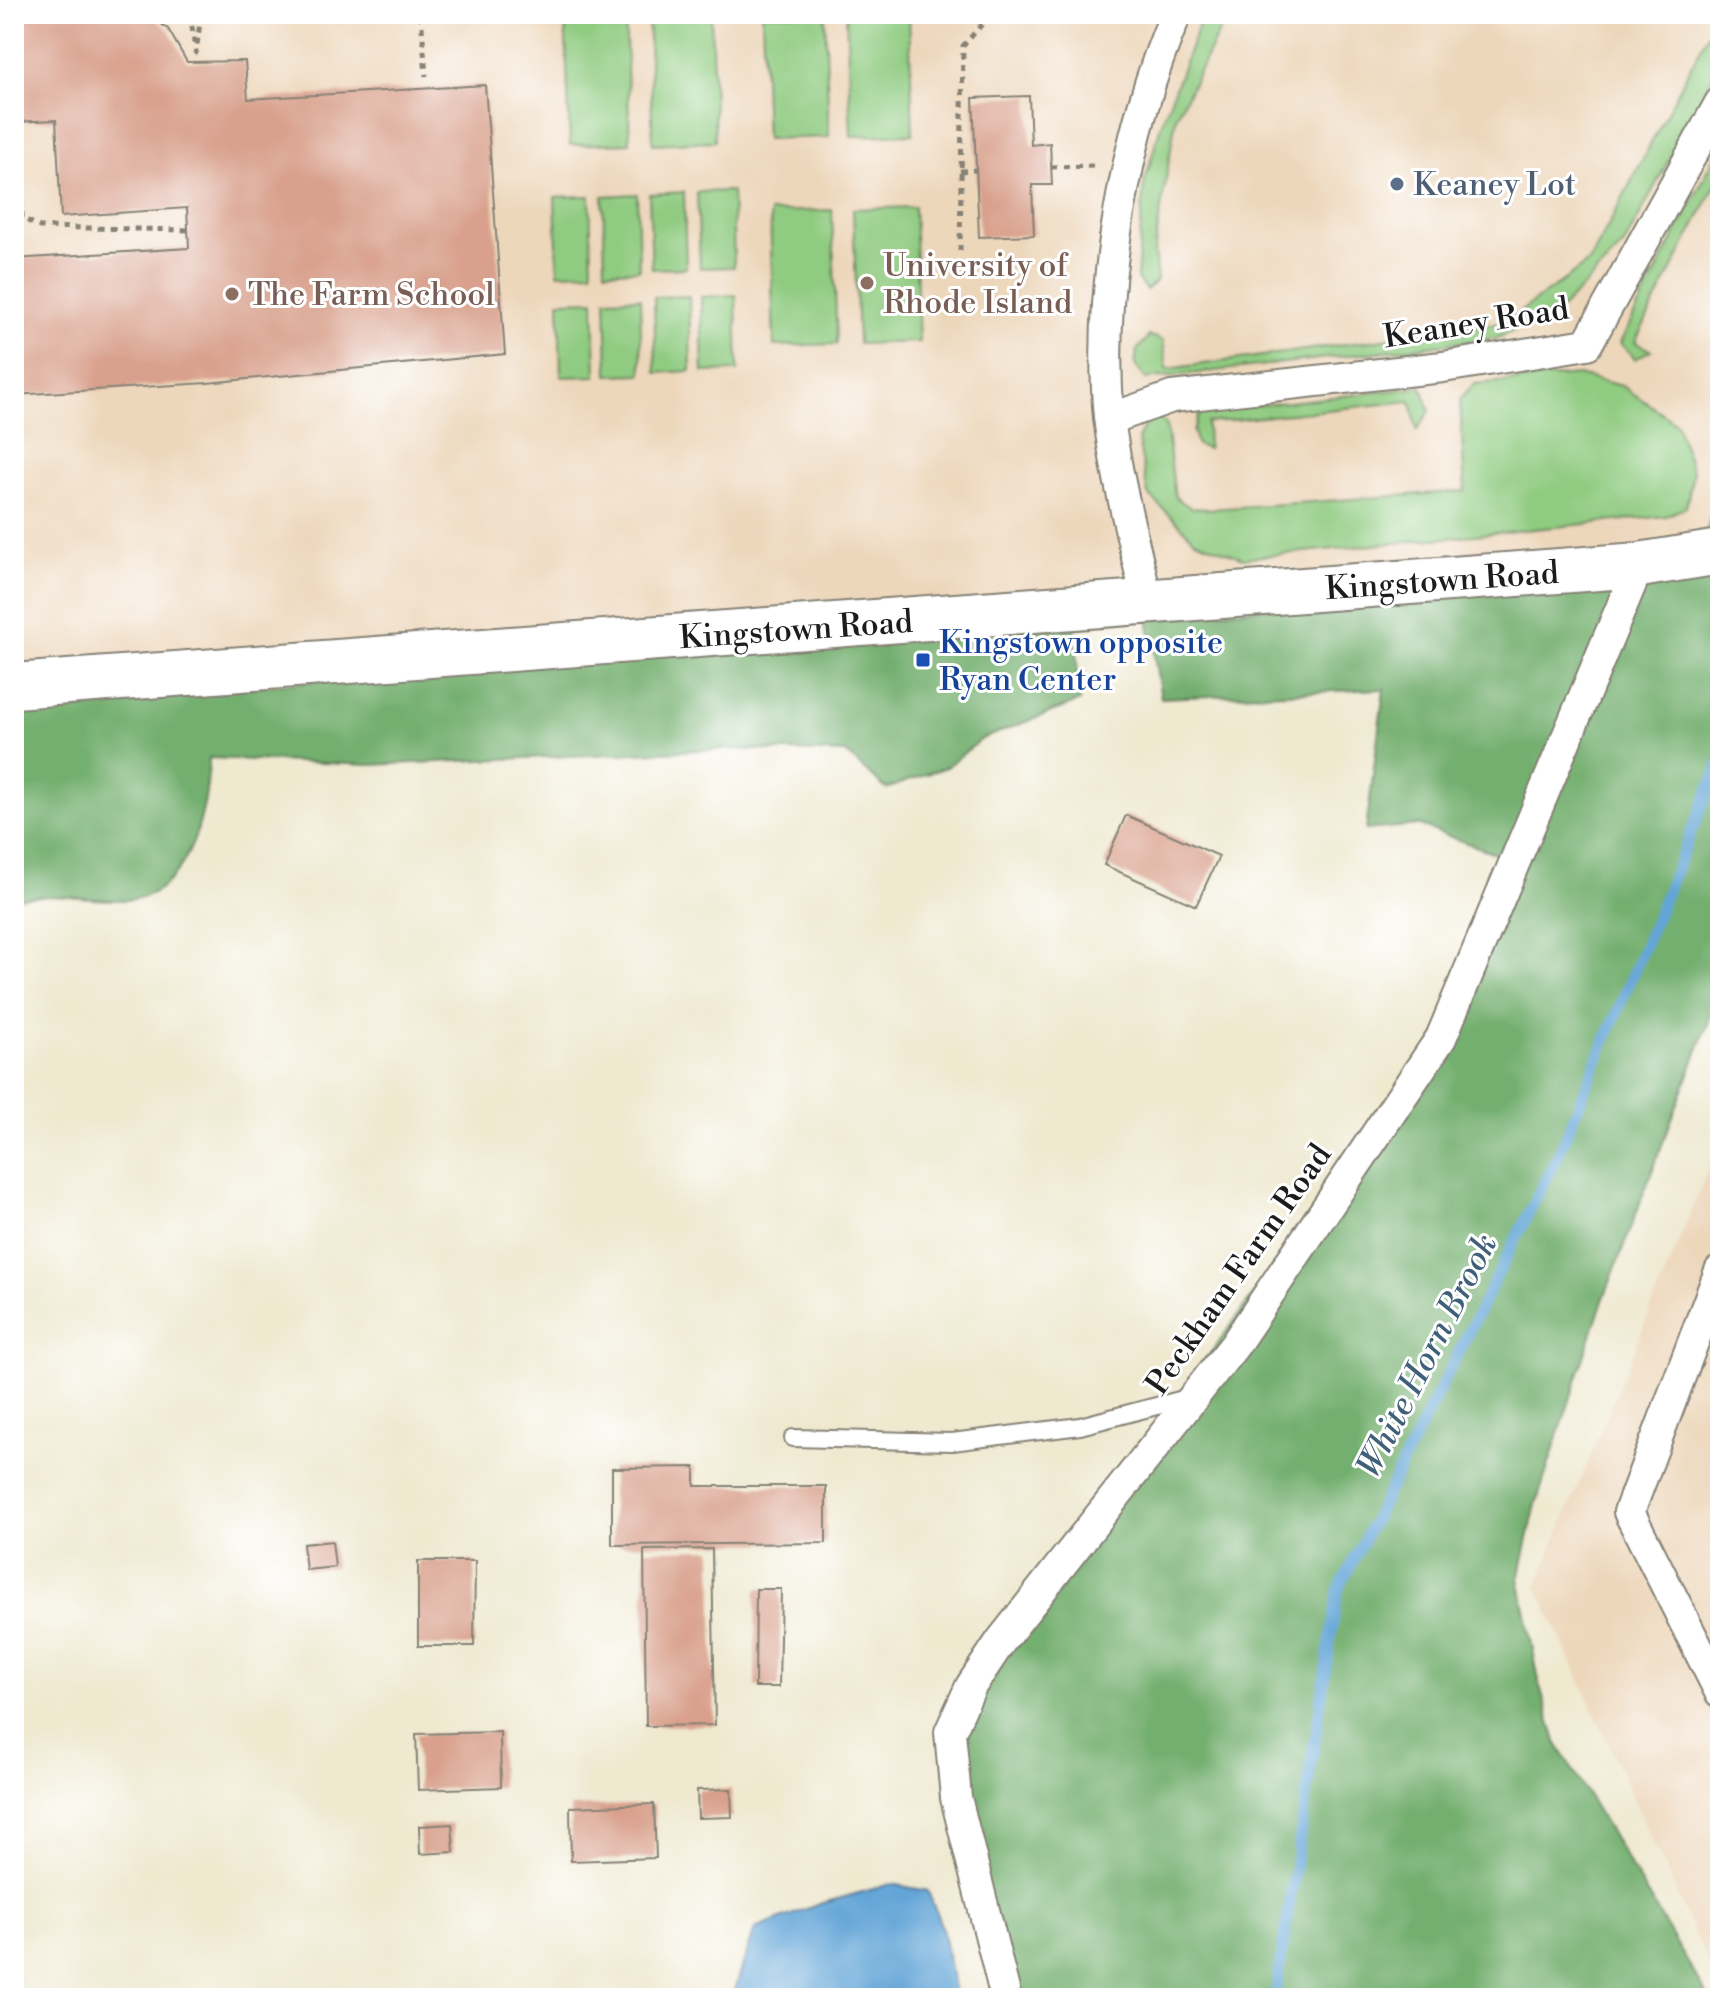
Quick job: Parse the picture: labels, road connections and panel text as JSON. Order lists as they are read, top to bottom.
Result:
{
  "streets": {
    "main road": ["Kingstown Road"],
    "street": ["Keaney Road", "Peckham Farm Road"]
  },
  "crossings": [
    ["Kingstown Road", "Peckham Farm Road"]
  ],
  "water": ["White Horn Brook"],
  "places": {
    "other": ["Keaney Lot", "University of Rhode Island", "The Farm School"],
    "transit": ["Kingstown opposite Ryan Center"]
  }
}
